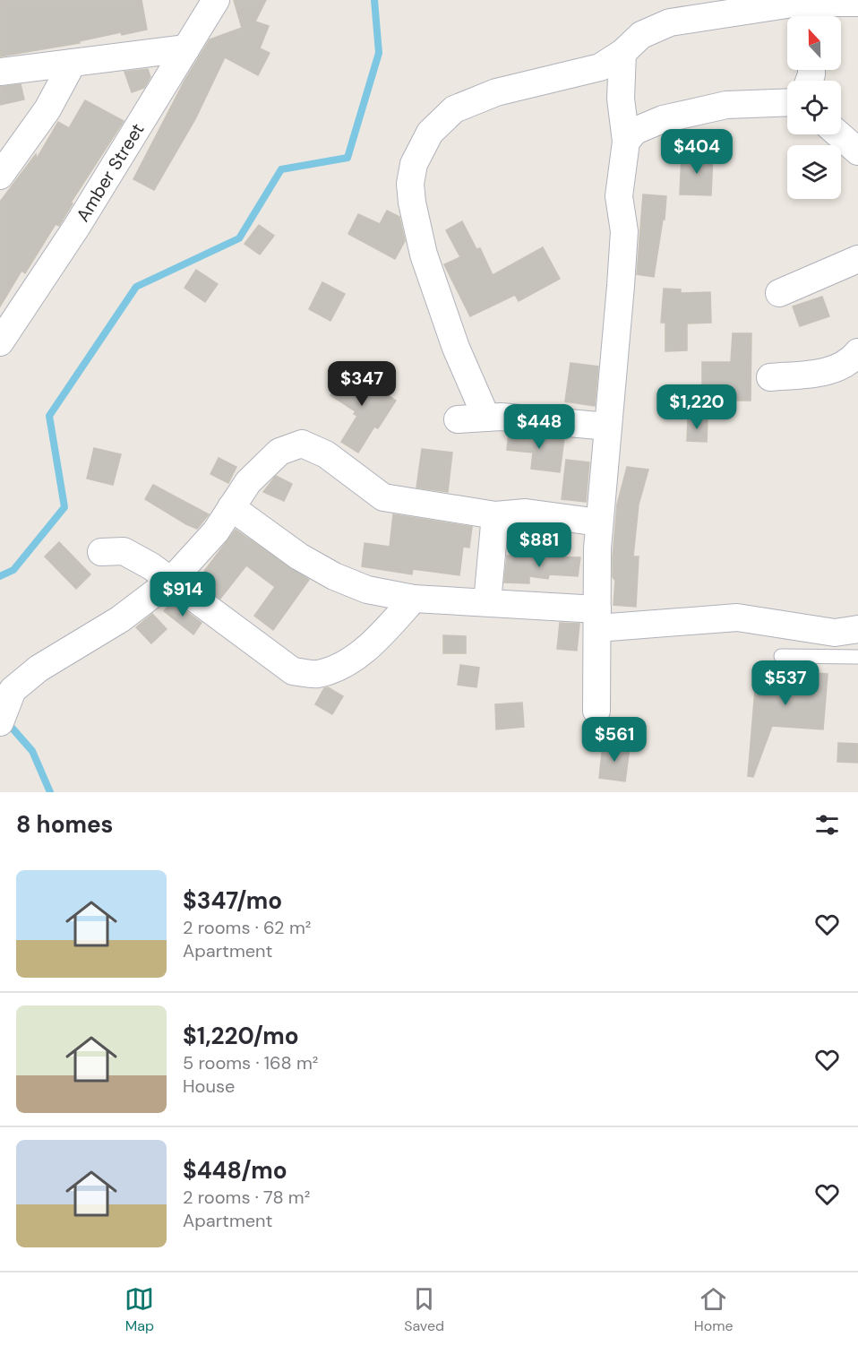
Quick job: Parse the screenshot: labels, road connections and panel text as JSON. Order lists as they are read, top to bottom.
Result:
{
  "streets": {
    "street": ["Amber Street"]
  },
  "north": "top",
  "page": {
    "price": [
      "$404",
      "$347",
      "$1,220",
      "$448",
      "$881",
      "$914",
      "$537",
      "$561"
    ],
    "heading": "8 homes",
    "list": [
      {
        "name": "$347/mo",
        "note": "2 rooms · 62 m² · Apartment"
      },
      {
        "name": "$1,220/mo",
        "note": "5 rooms · 168 m² · House"
      },
      {
        "name": "$448/mo",
        "note": "2 rooms · 78 m² · Apartment"
      }
    ],
    "tabs": ["Map", "Saved", "Home"]
  }
}
